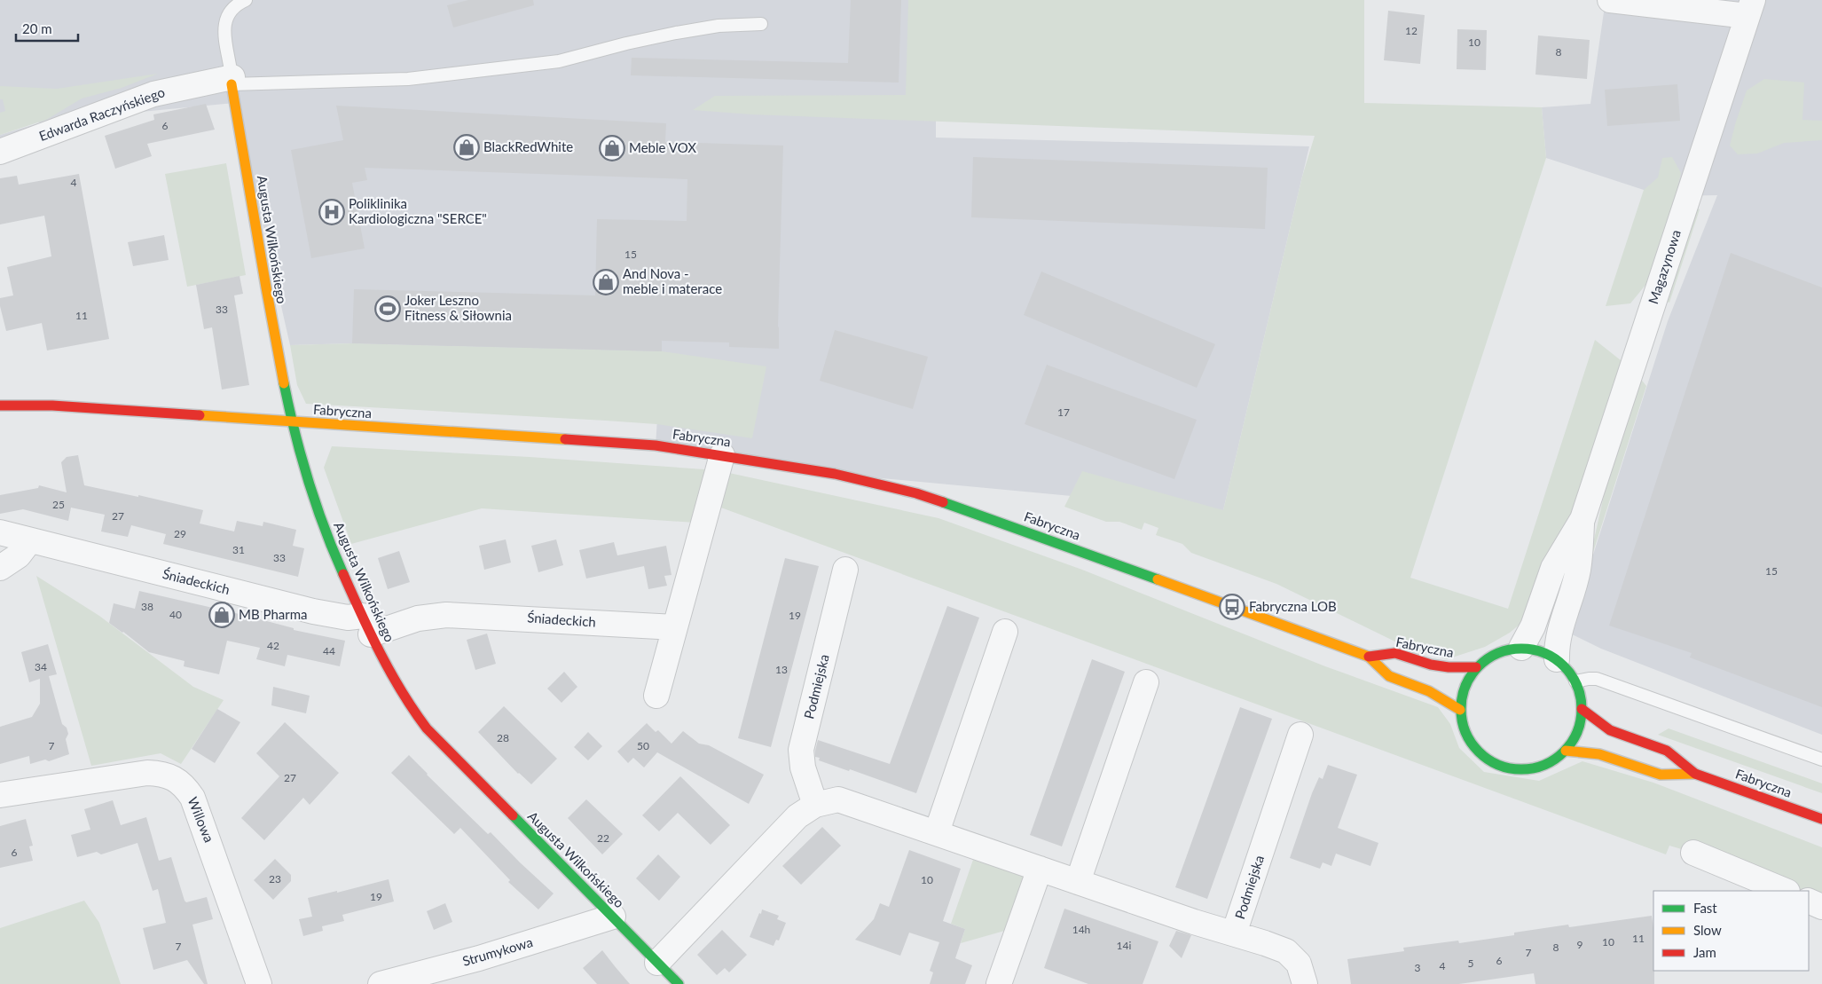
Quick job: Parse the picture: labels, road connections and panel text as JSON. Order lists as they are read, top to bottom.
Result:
{
  "streets": {
    "street": [
      "Edwarda Raczyńskiego",
      "Augusta Wilkońskiego",
      "Magazynowa",
      "Fabryczna",
      "Śniadeckich",
      "Podmiejska",
      "Willowa",
      "Strumykowa"
    ]
  },
  "crossings": [
    ["Edwarda Raczyńskiego", "Augusta Wilkońskiego"],
    ["Augusta Wilkońskiego", "Fabryczna"],
    ["Augusta Wilkońskiego", "Śniadeckich"],
    ["Augusta Wilkońskiego", "Podmiejska"],
    ["Augusta Wilkońskiego", "Strumykowa"],
    ["Magazynowa", "Fabryczna"]
  ],
  "places": {
    "shop": [
      "BlackRedWhite",
      "Meble VOX",
      "And Nova - meble i materace",
      "MB Pharma"
    ],
    "hospital": ["Poliklinika Kardiologiczna \"SERCE\""],
    "sports": ["Joker Leszno Fitness & Siłownia"],
    "bus stop": ["Fabryczna LOB"]
  },
  "house_numbers": [
    "12",
    "10",
    "8",
    "6",
    "4",
    "15",
    "33",
    "11",
    "17",
    "25",
    "27",
    "29",
    "31",
    "33",
    "15",
    "38",
    "40",
    "19",
    "42",
    "44",
    "34",
    "13",
    "28",
    "7",
    "50",
    "27",
    "22",
    "6",
    "23",
    "10",
    "19",
    "14h",
    "11",
    "10",
    "9",
    "14i",
    "7",
    "8",
    "7",
    "6",
    "5",
    "4",
    "3"
  ],
  "legend": ["Fast", "Slow", "Jam"],
  "scale_bar": "20 m"
}
